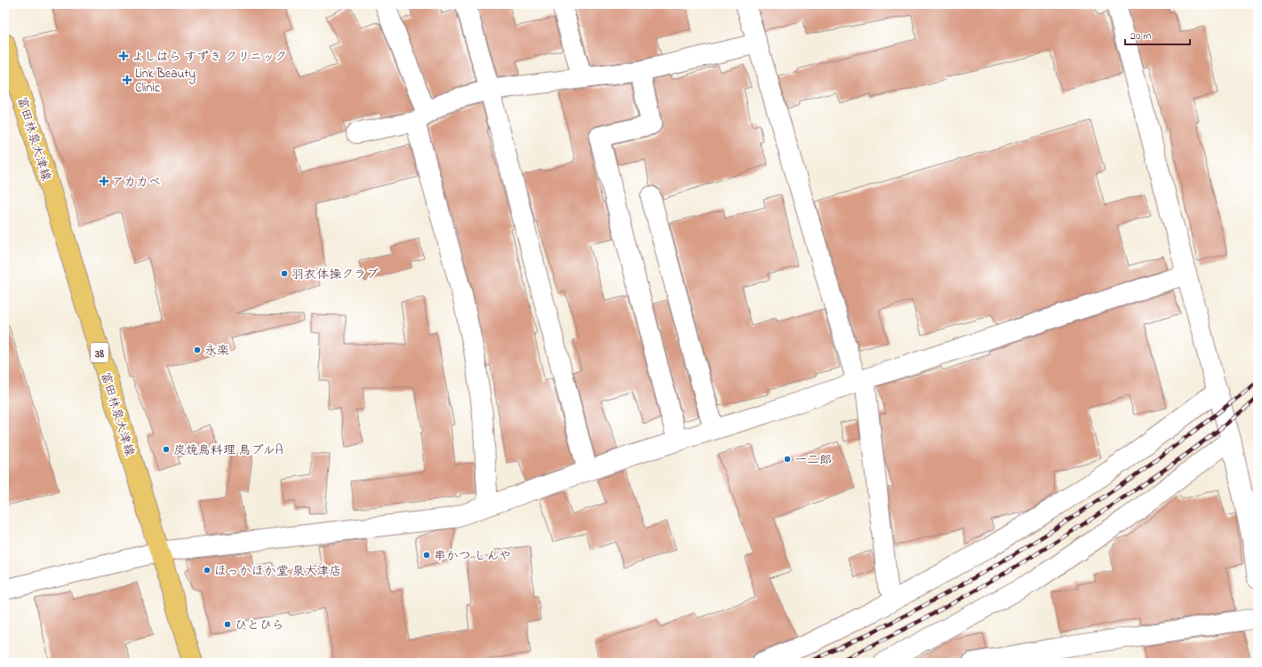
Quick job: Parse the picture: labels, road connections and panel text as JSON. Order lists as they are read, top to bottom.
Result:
{
  "streets": {
    "main road": ["富田林泉大津線", "38"]
  },
  "places": {
    "health": ["よしはら すずき クリニック", "Link Beauty Clinic", "アカカベ"],
    "other": [
      "羽衣体操クラブ",
      "永楽",
      "炭焼鳥料理 鳥プルA",
      "一二郎",
      "串かつ しんや",
      "ほっかほか堂 泉大津店",
      "ひとひら"
    ]
  },
  "scale_bar": "20 m"
}
